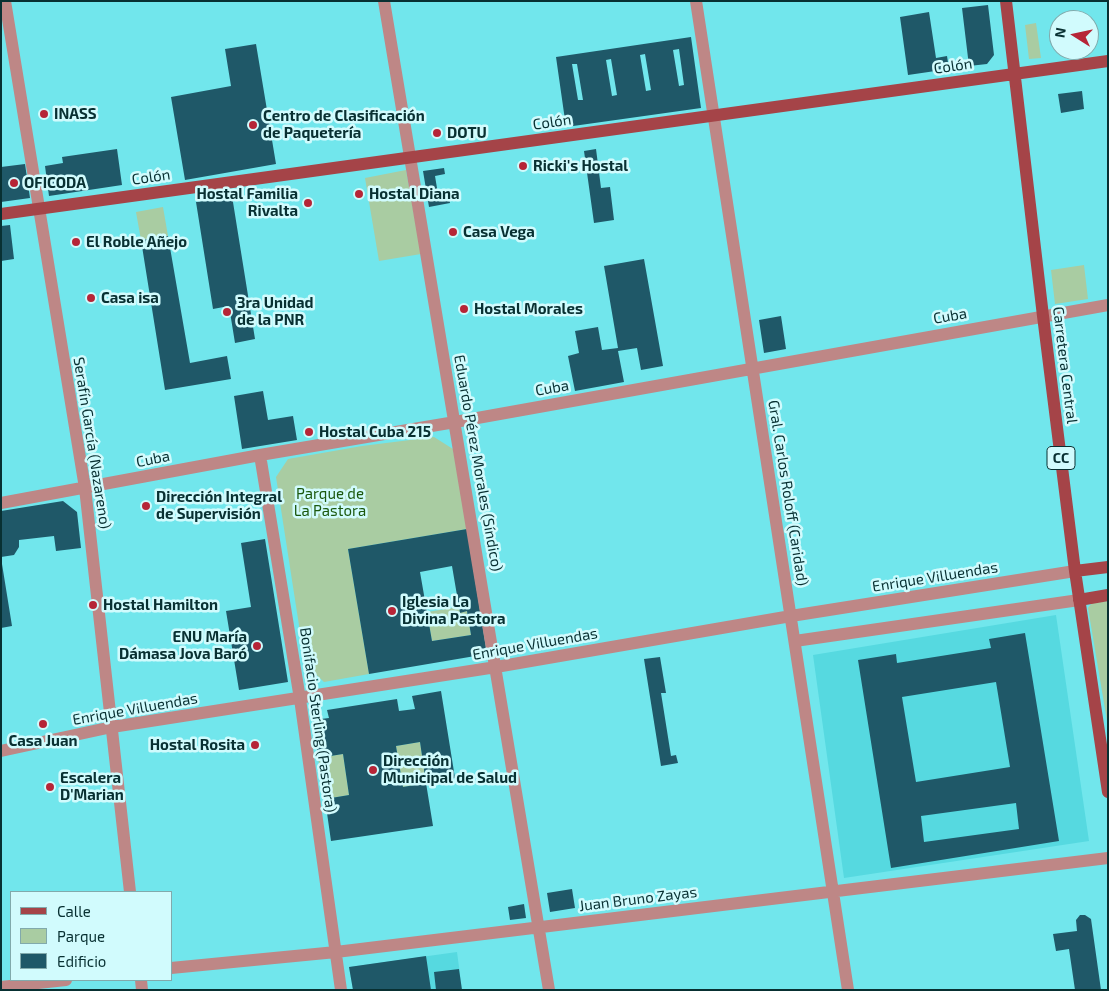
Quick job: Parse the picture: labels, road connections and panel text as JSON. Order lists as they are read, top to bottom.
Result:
{
  "streets": {
    "main road": ["Colón", "Carretera Central", "CC"],
    "street": [
      "Cuba",
      "Serafín García (Nazareno)",
      "Eduardo Pérez Morales (Síndico)",
      "Gral. Carlos Roloff (Caridad)",
      "Enrique Villuendas",
      "Bonifacio Sterling (Pastora)",
      "Juan Bruno Zayas"
    ]
  },
  "crossings": [
    ["Colón", "Carretera Central"],
    ["Colón", "Serafín García (Nazareno)"],
    ["Colón", "Eduardo Pérez Morales (Síndico)"],
    ["Colón", "Gral. Carlos Roloff (Caridad)"],
    ["Cuba", "Carretera Central"],
    ["Cuba", "Serafín García (Nazareno)"],
    ["Cuba", "Eduardo Pérez Morales (Síndico)"],
    ["Cuba", "Gral. Carlos Roloff (Caridad)"],
    ["Cuba", "Bonifacio Sterling (Pastora)"],
    ["Carretera Central", "Enrique Villuendas"],
    ["Serafín García (Nazareno)", "Enrique Villuendas"],
    ["Eduardo Pérez Morales (Síndico)", "Enrique Villuendas"],
    ["Eduardo Pérez Morales (Síndico)", "Juan Bruno Zayas"],
    ["Gral. Carlos Roloff (Caridad)", "Enrique Villuendas"],
    ["Gral. Carlos Roloff (Caridad)", "Juan Bruno Zayas"],
    ["Enrique Villuendas", "Bonifacio Sterling (Pastora)"],
    ["Bonifacio Sterling (Pastora)", "Juan Bruno Zayas"]
  ],
  "parks": ["Parque de La Pastora"],
  "places": [
    "INASS",
    "Centro de Clasificación de Paquetería",
    "DOTU",
    "Ricki's Hostal",
    "OFICODA",
    "Hostal Diana",
    "Hostal Familia Rivalta",
    "Casa Vega",
    "El Roble Añejo",
    "Casa isa",
    "Hostal Morales",
    "3ra Unidad de la PNR",
    "Hostal Cuba 215",
    "Dirección Integral de Supervisión",
    "Hostal Hamilton",
    "Iglesia La Divina Pastora",
    "ENU María Dámasa Jova Baró",
    "Casa Juan",
    "Hostal Rosita",
    "Dirección Municipal de Salud",
    "Escalera D'Marian"
  ],
  "legend": ["Calle", "Parque", "Edificio"],
  "north": "left"
}
